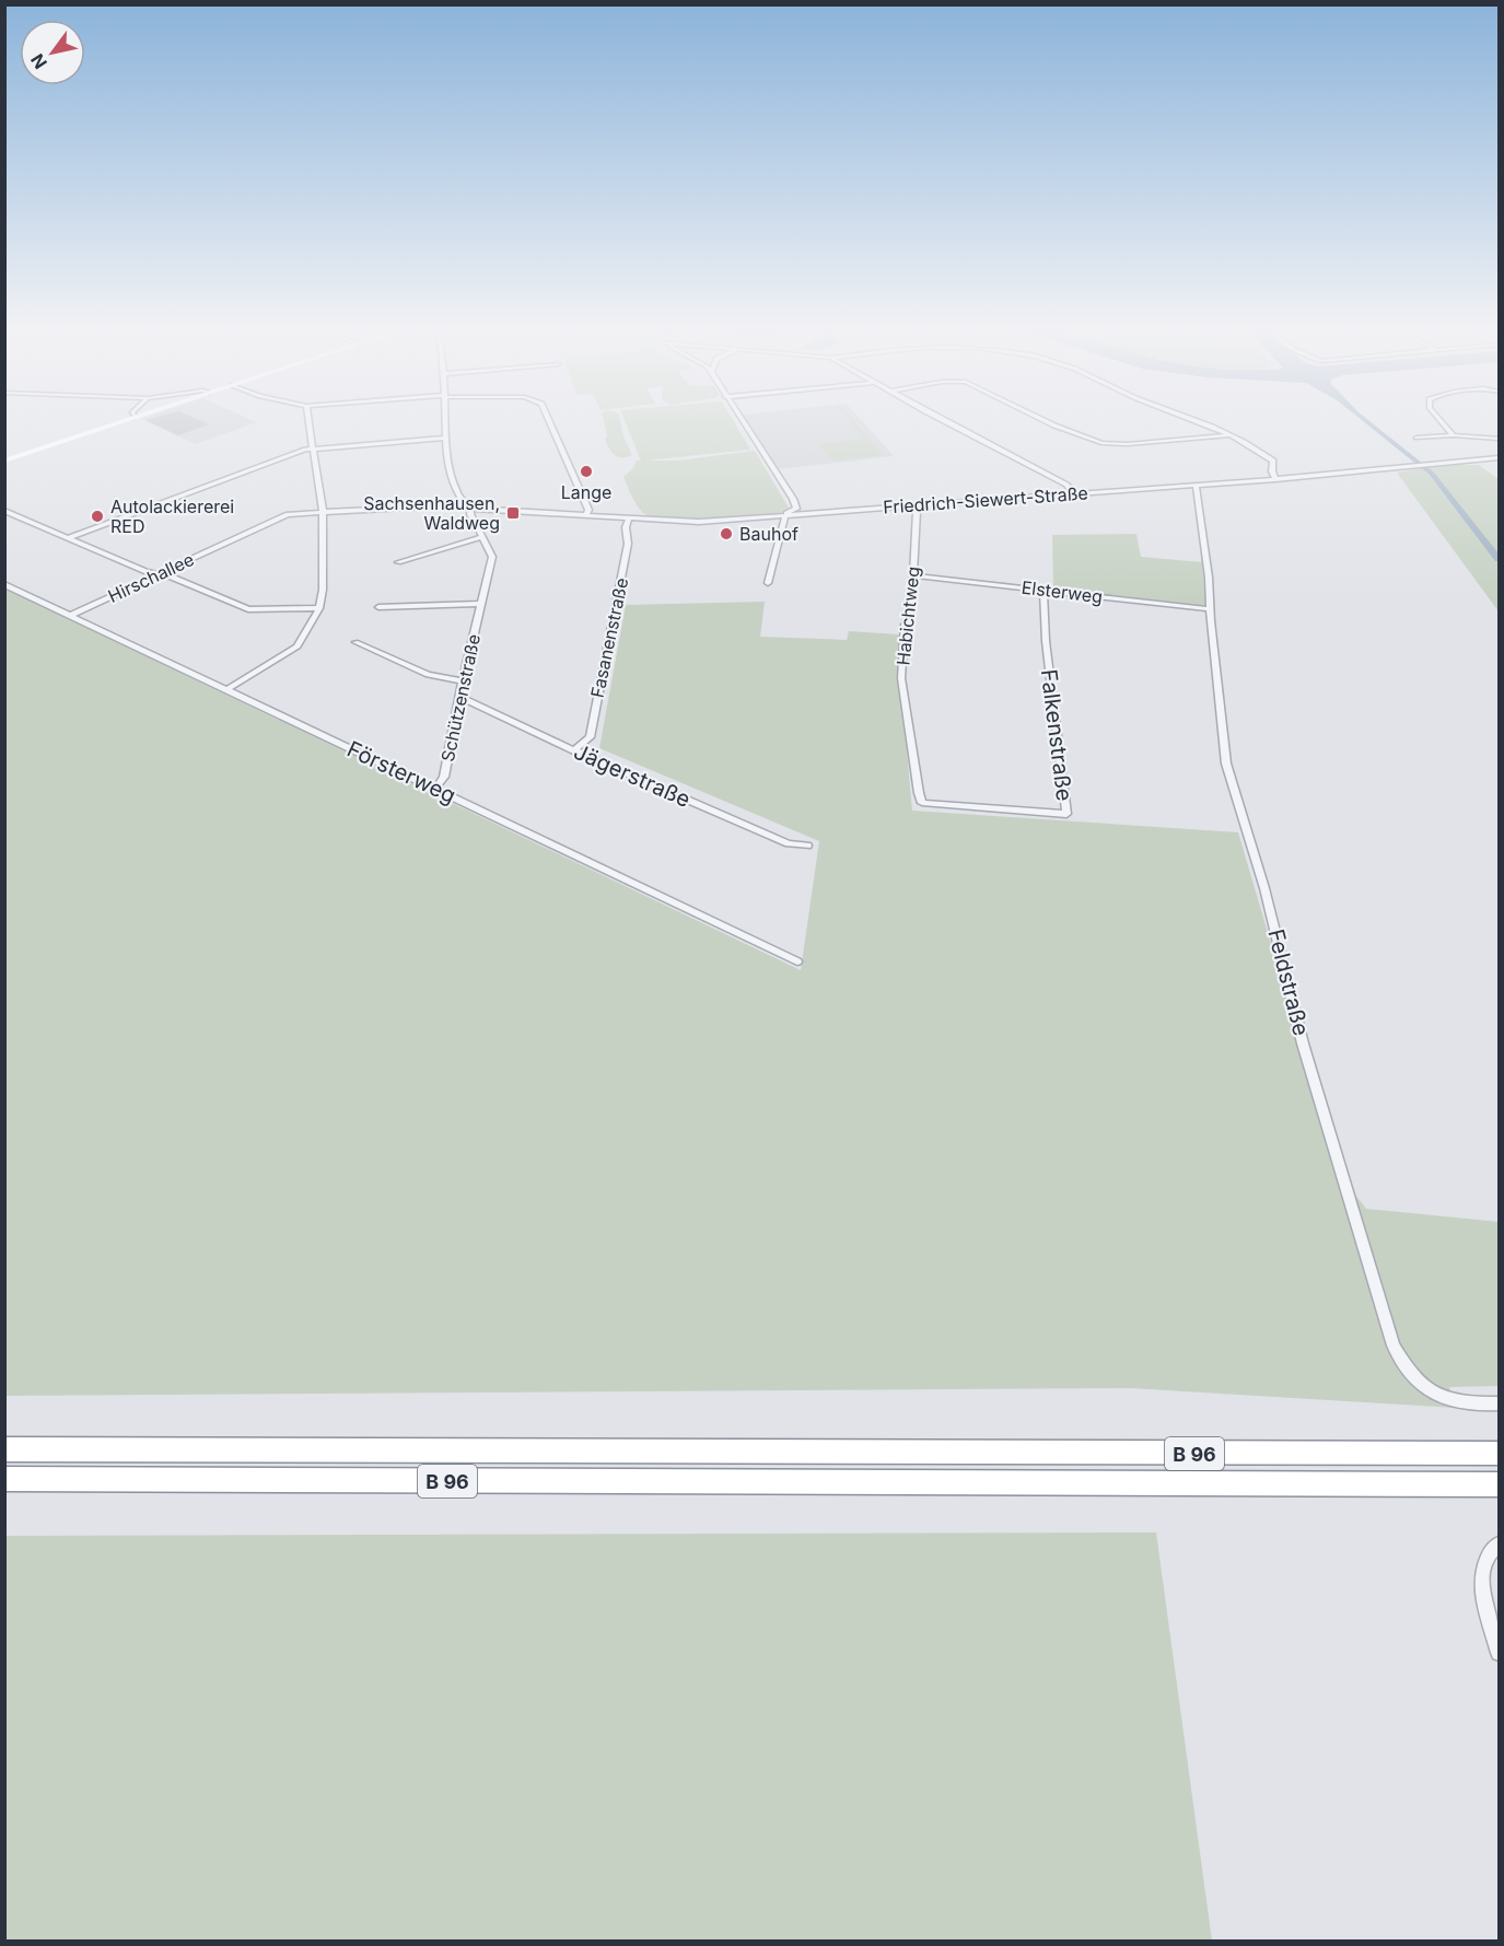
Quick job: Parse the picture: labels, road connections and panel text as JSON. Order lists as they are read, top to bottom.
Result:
{
  "streets": {
    "highway": ["B 96"],
    "street": [
      "Friedrich-Siewert-Straße",
      "Hirschallee",
      "Elsterweg",
      "Habichtweg",
      "Fasanenstraße",
      "Schützenstraße",
      "Falkenstraße",
      "Försterweg",
      "Jägerstraße",
      "Feldstraße"
    ]
  },
  "crossings": [
    ["Friedrich-Siewert-Straße", "Hirschallee"],
    ["Friedrich-Siewert-Straße", "Habichtweg"],
    ["Friedrich-Siewert-Straße", "Fasanenstraße"],
    ["Friedrich-Siewert-Straße", "Schützenstraße"],
    ["Friedrich-Siewert-Straße", "Feldstraße"],
    ["Hirschallee", "Schützenstraße"],
    ["Hirschallee", "Försterweg"],
    ["Elsterweg", "Habichtweg"],
    ["Elsterweg", "Falkenstraße"],
    ["Elsterweg", "Feldstraße"],
    ["Habichtweg", "Falkenstraße"],
    ["Fasanenstraße", "Jägerstraße"],
    ["Schützenstraße", "Försterweg"],
    ["Schützenstraße", "Jägerstraße"]
  ],
  "places": {
    "other": ["Lange", "Autolackiererei RED", "Bauhof"],
    "transit": ["Sachsenhausen, Waldweg"]
  },
  "north": "bottom left"
}
